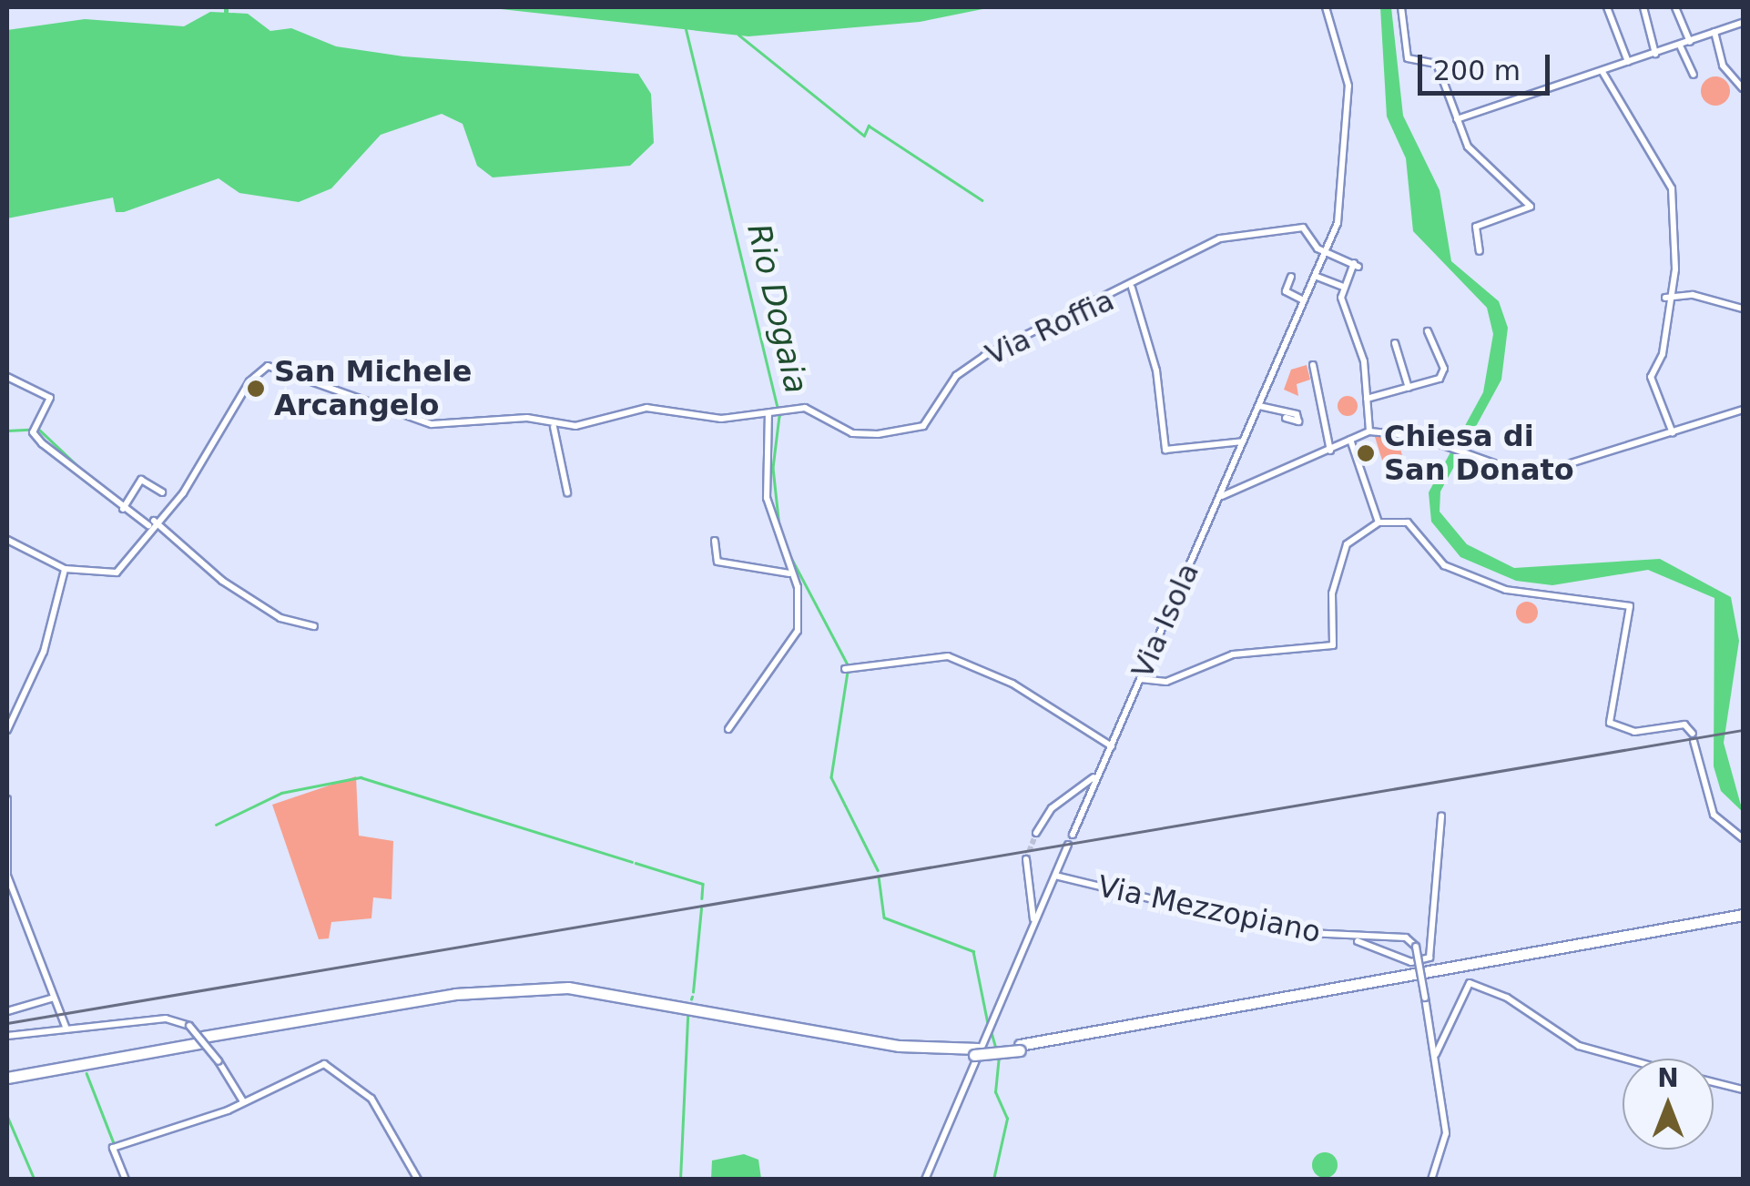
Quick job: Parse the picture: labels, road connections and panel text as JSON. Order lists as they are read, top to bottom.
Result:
{
  "streets": {
    "street": ["Via Roffia", "Via Isola", "Via Mezzopiano"]
  },
  "crossings": [
    ["Via Roffia", "Via Isola"]
  ],
  "water": ["Rio Dogaia"],
  "places": ["San Michele Arcangelo", "Chiesa di San Donato"],
  "scale_bar": "200 m",
  "north": "top"
}
